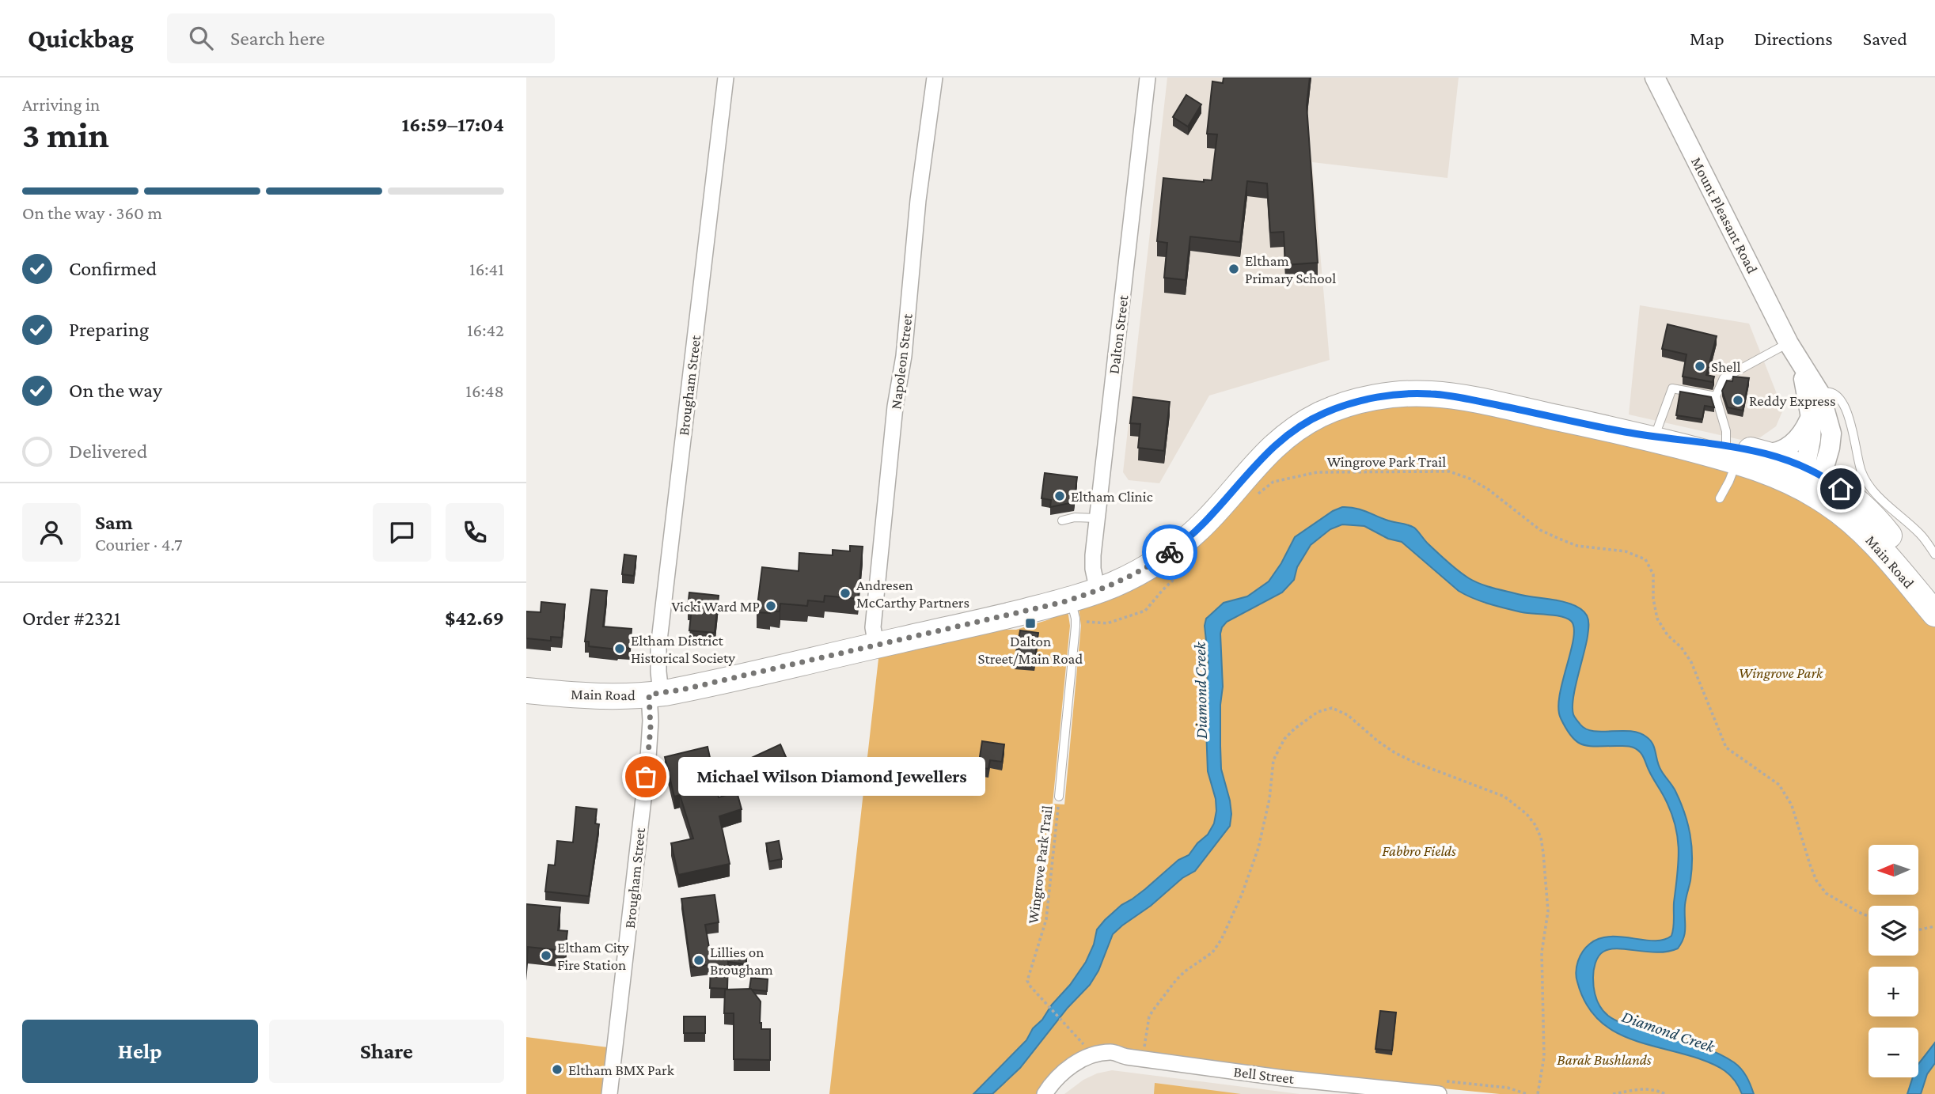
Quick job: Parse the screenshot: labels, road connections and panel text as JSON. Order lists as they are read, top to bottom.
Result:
{
  "streets": {
    "main road": ["Main Road"],
    "street": [
      "Mount Pleasant Road",
      "Dalton Street",
      "Napoleon Street",
      "Brougham Street",
      "Bell Street"
    ],
    "path": ["Wingrove Park Trail"]
  },
  "crossings": [
    ["Mount Pleasant Road", "Main Road"],
    ["Dalton Street", "Main Road"],
    ["Napoleon Street", "Main Road"],
    ["Brougham Street", "Main Road"]
  ],
  "water": ["Diamond Creek"],
  "parks": ["Wingrove Park", "Fabbro Fields", "Barak Bushlands"],
  "places": {
    "other": [
      "Eltham Primary School",
      "Shell",
      "Reddy Express",
      "Eltham Clinic",
      "Andresen McCarthy Partners",
      "Vicki Ward MP",
      "Eltham District Historical Society",
      "Michael Wilson Diamond Jewellers",
      "Eltham City Fire Station",
      "Lillies on Brougham",
      "Eltham BMX Park"
    ],
    "transit": ["Dalton Street/Main Road"]
  },
  "north": "left",
  "page": {
    "header": "Quickbag",
    "search": "Search here",
    "nav": ["Map", "Directions", "Saved"],
    "heading": ["3 min", "Arriving in", "16:59–17:04"],
    "panel": [
      "Sam",
      "Courier · 4.7",
      "Order #2321",
      "$42.69"
    ],
    "bar": "On the way · 360 m",
    "list": [
      ["Confirmed", "16:41"],
      ["Preparing", "16:42"],
      ["On the way", "16:48"],
      "Delivered"
    ],
    "bubble": "Michael Wilson Diamond Jewellers",
    "map_buttons": ["+", "−"],
    "buttons": ["Help", "Share"]
  }
}
